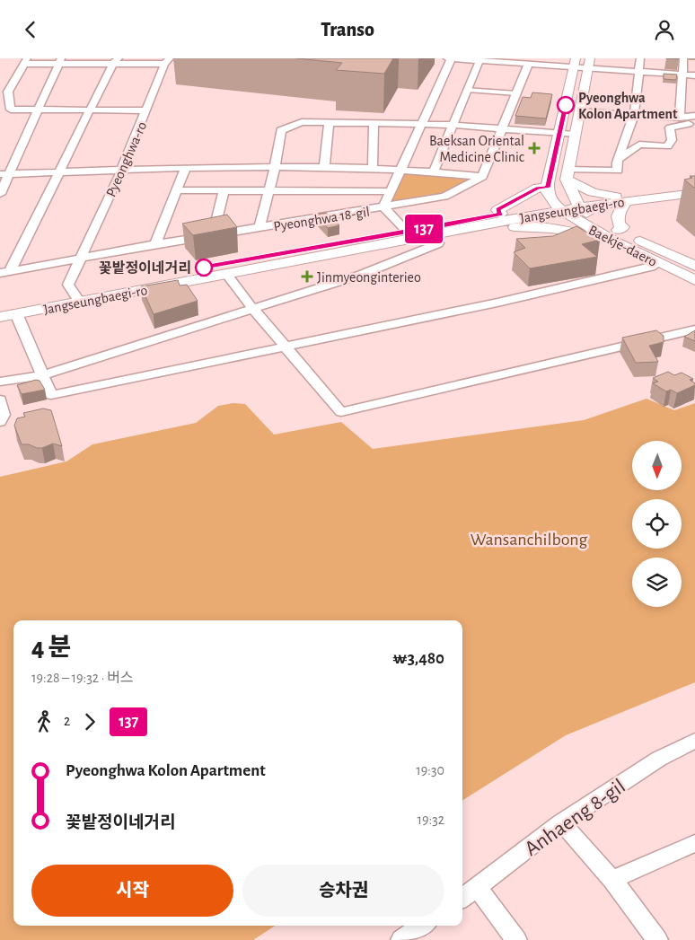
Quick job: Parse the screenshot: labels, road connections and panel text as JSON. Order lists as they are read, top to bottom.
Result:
{
  "streets": {
    "street": [
      "Pyeonghwa-ro",
      "Jangseungbaegi-ro",
      "Pyeonghwa 18-gil",
      "Baekje-daero",
      "Anhaeng 8-gil"
    ]
  },
  "crossings": [
    ["Pyeonghwa-ro", "Jangseungbaegi-ro"],
    ["Jangseungbaegi-ro", "Baekje-daero"]
  ],
  "parks": ["Wansanchilbong"],
  "places": {
    "other": ["Pyeonghwa Kolon Apartment", "꽃밭정이네거리"],
    "health": ["Baeksan Oriental Medicine Clinic", "Jinmyeonginterieo"]
  },
  "lines": ["bus line 137"],
  "north": "bottom",
  "page": {
    "header": "Transo",
    "on_map": "137",
    "heading": ["4 분", "19:28 – 19:32 · 버스", "₩3,480"],
    "legs": ["2", "137"],
    "list": [
      {
        "name": "Pyeonghwa Kolon Apartment",
        "value": "19:30"
      },
      {
        "name": "꽃밭정이네거리",
        "value": "19:32"
      }
    ],
    "buttons": ["시작", "승차권"]
  }
}
